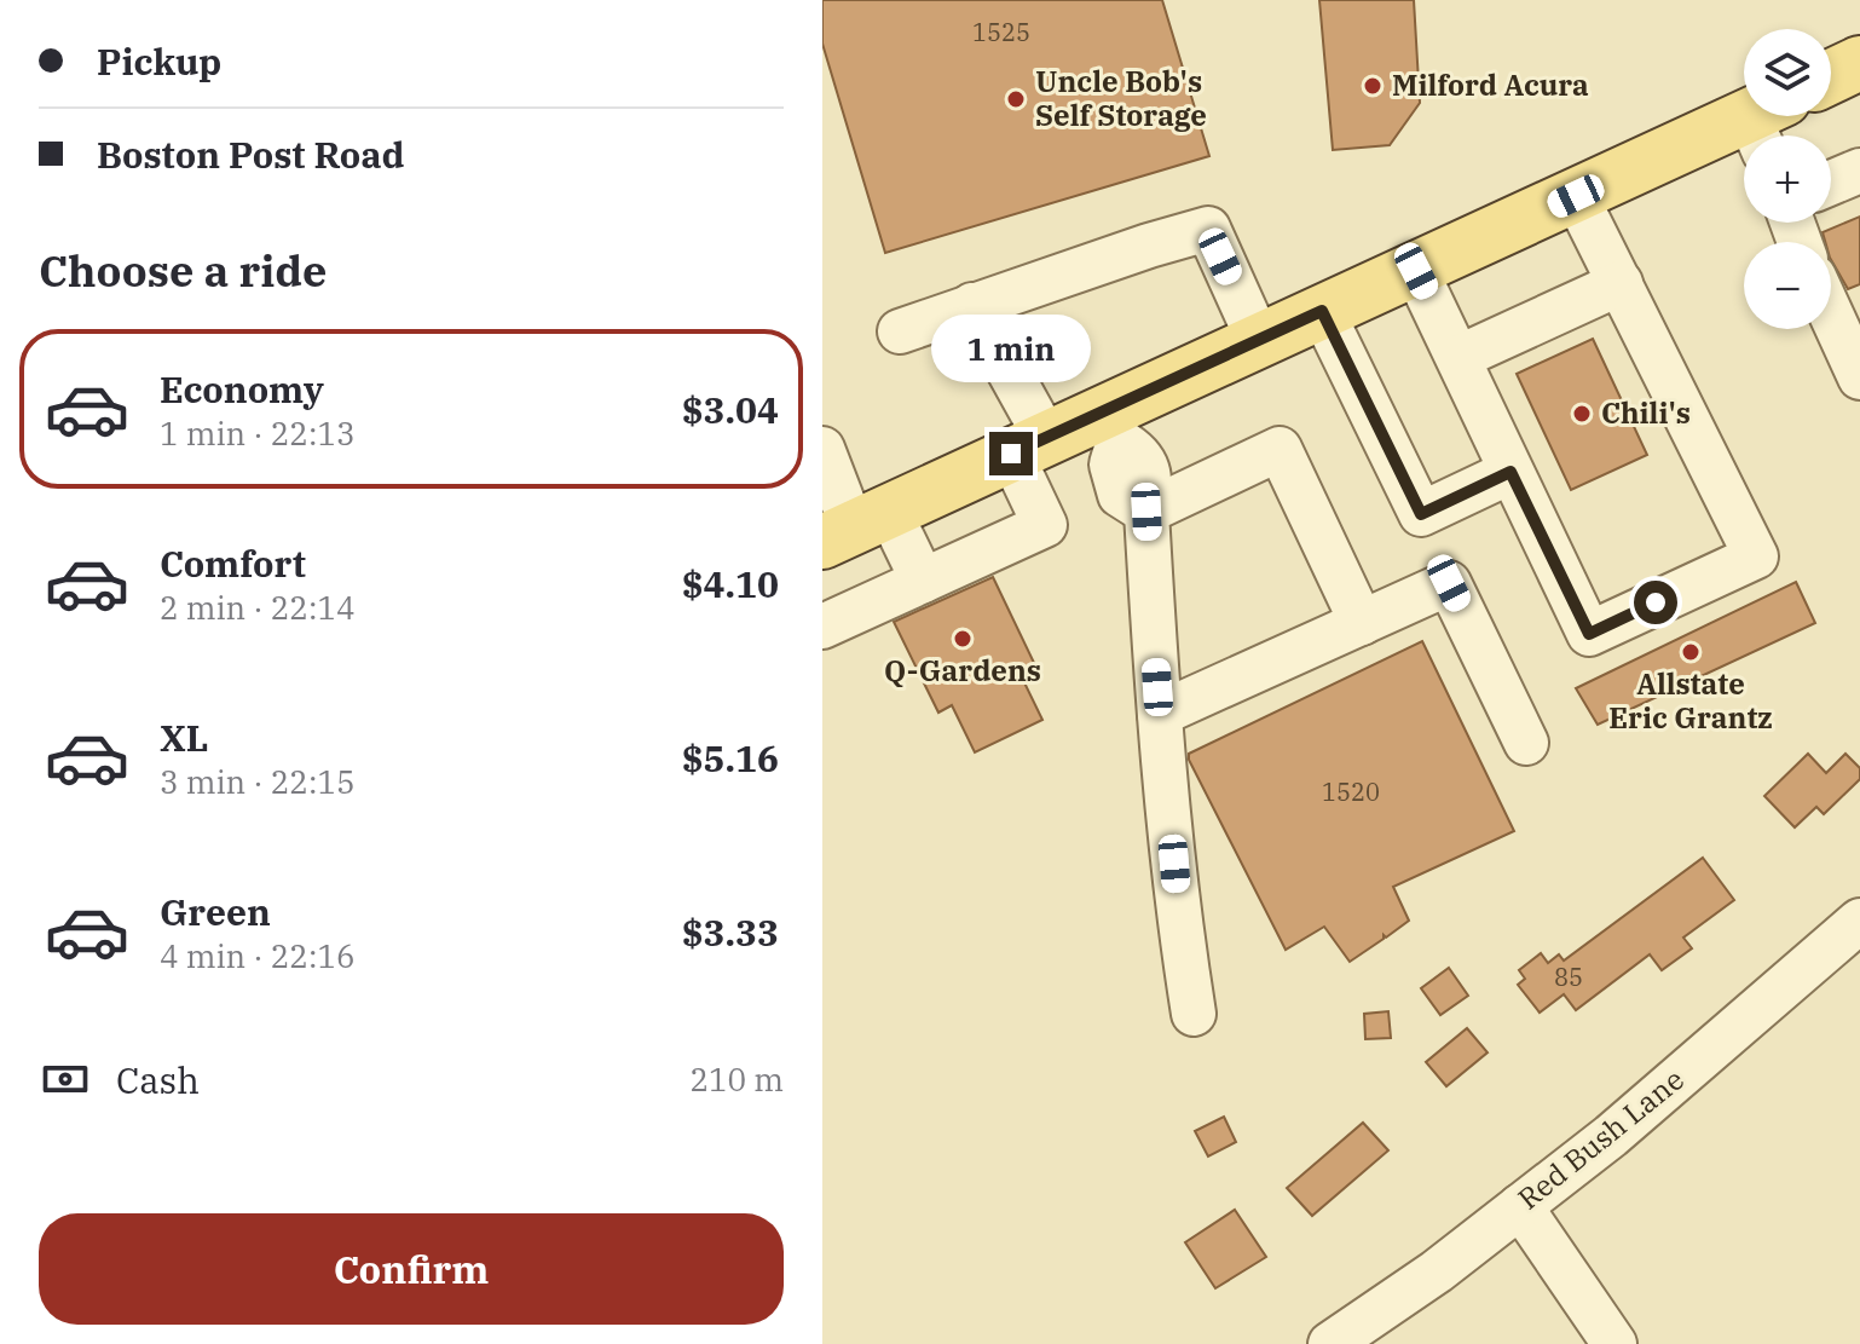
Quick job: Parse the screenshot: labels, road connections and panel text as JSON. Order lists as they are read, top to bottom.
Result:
{
  "streets": {
    "street": ["Red Bush Lane"]
  },
  "places": [
    "Milford Acura",
    "Uncle Bob's Self Storage",
    "Chili's",
    "Q-Gardens",
    "Allstate Eric Grantz"
  ],
  "house_numbers": ["1525", "1520", "85"],
  "page": {
    "banner": ["Pickup", "Boston Post Road"],
    "map_buttons": ["+", "−"],
    "heading": "Choose a ride",
    "bubble": "1 min",
    "list": [
      {
        "name": "Economy",
        "note": "1 min · 22:13",
        "value": "$3.04"
      },
      {
        "name": "Comfort",
        "note": "2 min · 22:14",
        "value": "$4.10"
      },
      {
        "name": "XL",
        "note": "3 min · 22:15",
        "value": "$5.16"
      },
      {
        "name": "Green",
        "note": "4 min · 22:16",
        "value": "$3.33"
      }
    ],
    "pay": ["Cash", "210 m"],
    "buttons": "Confirm"
  }
}
